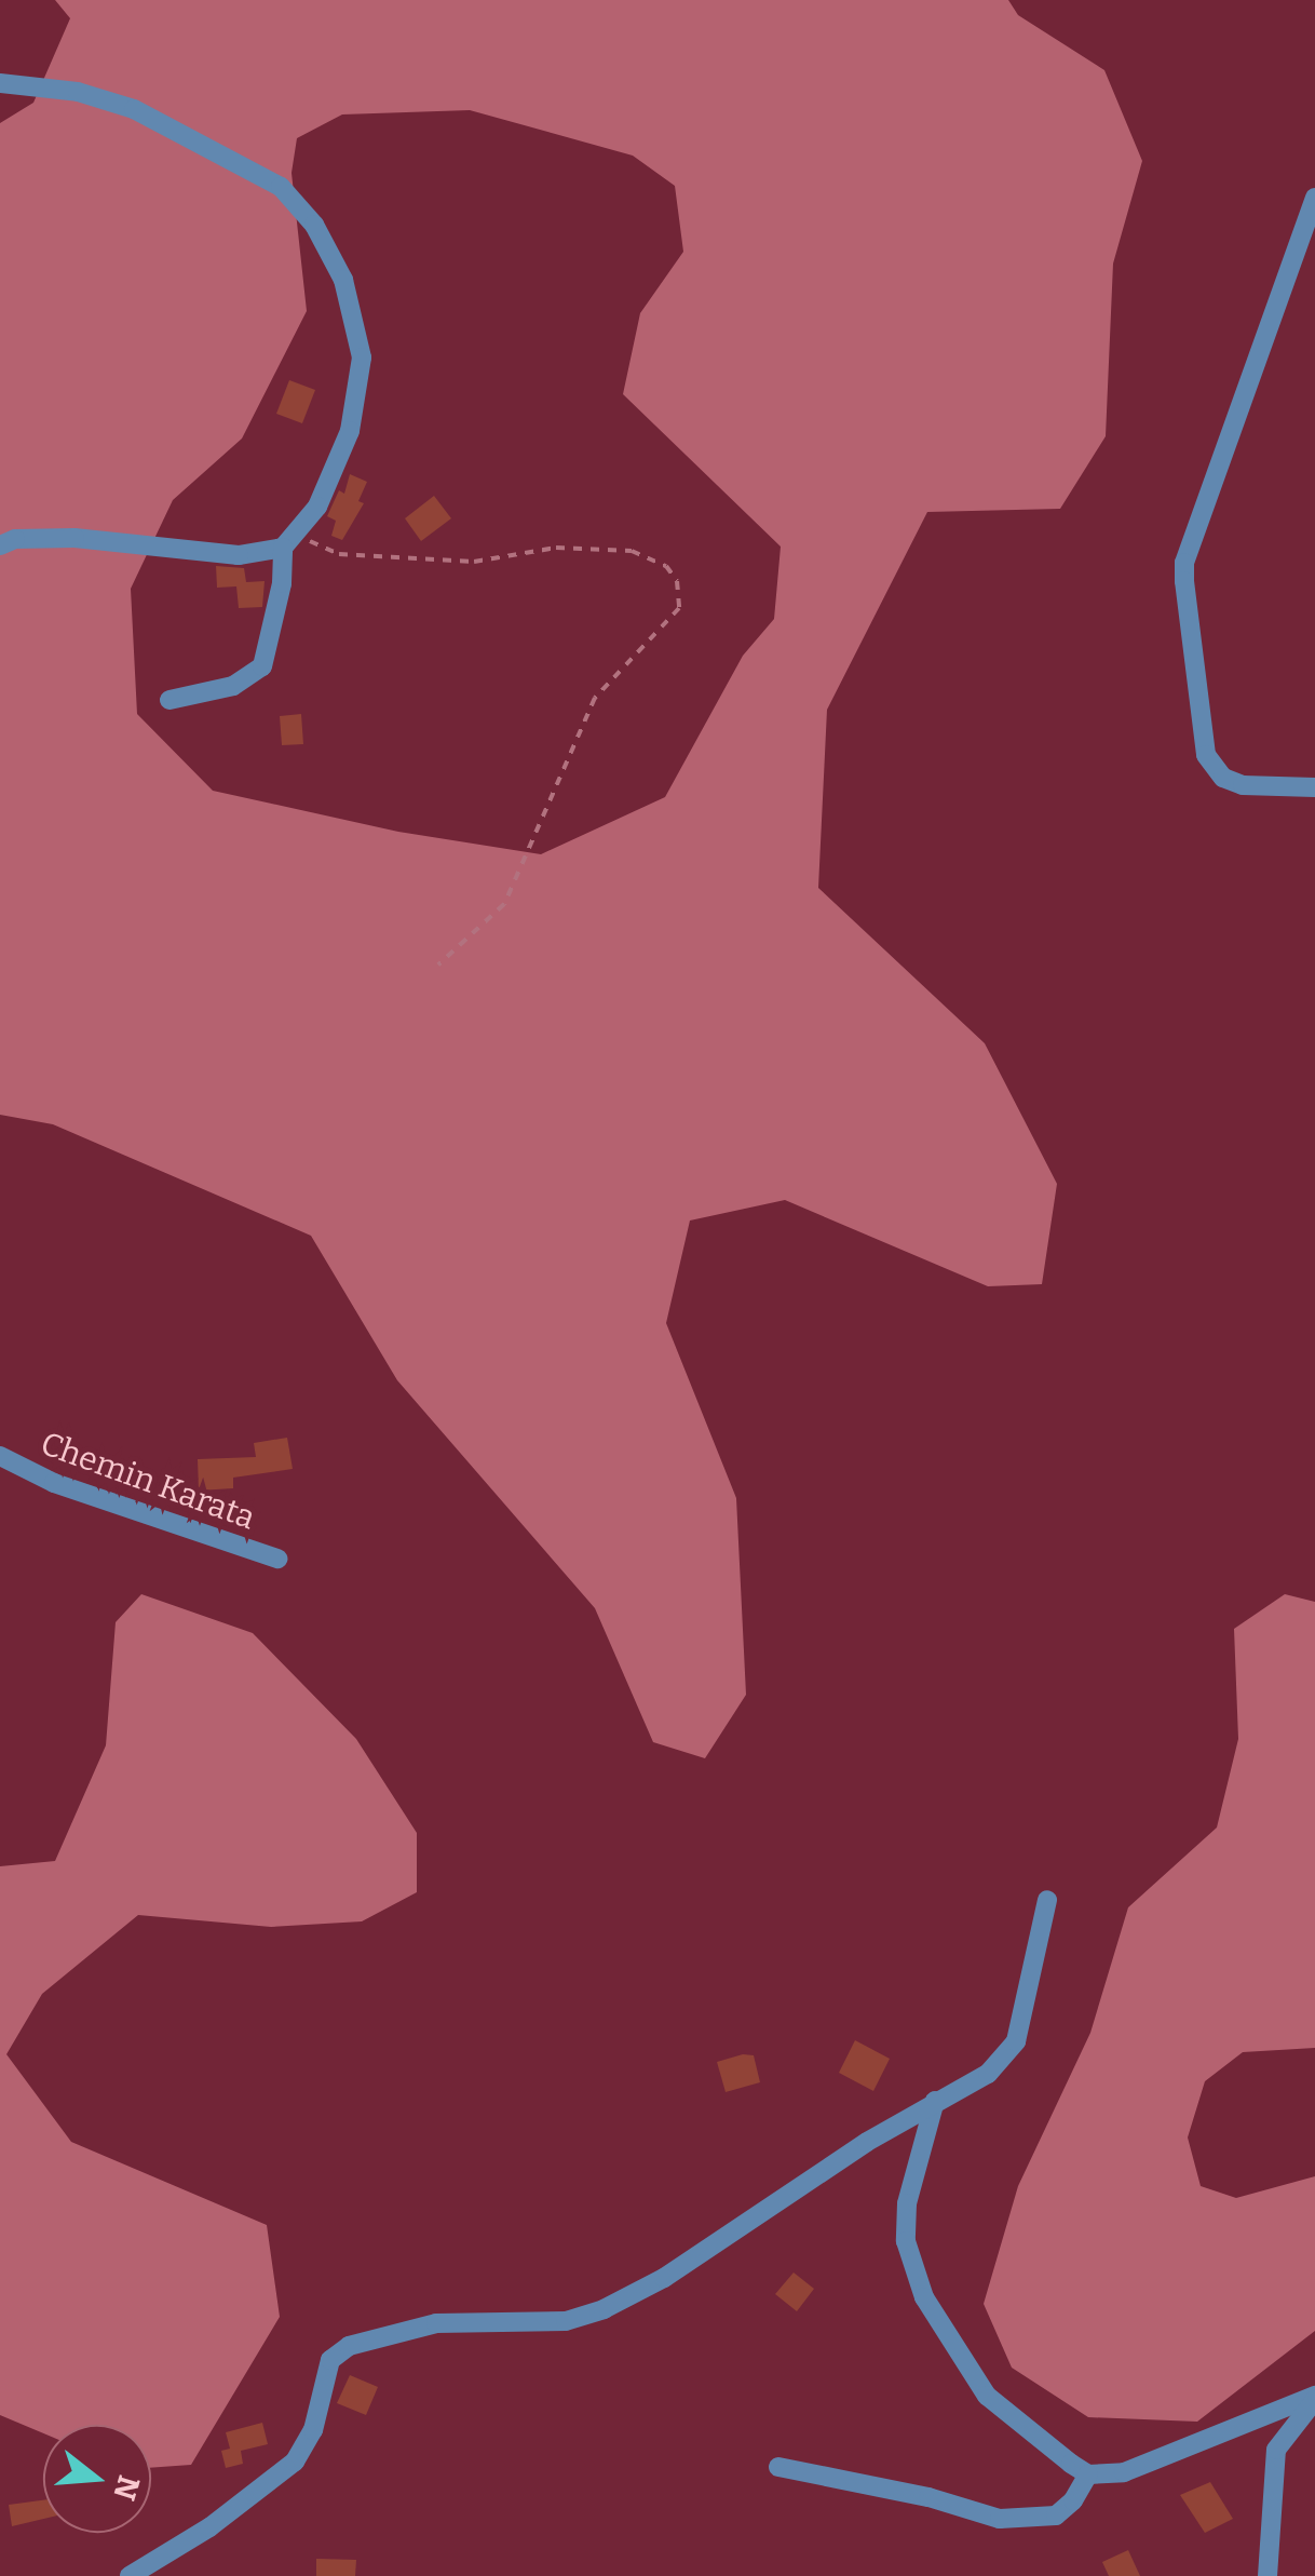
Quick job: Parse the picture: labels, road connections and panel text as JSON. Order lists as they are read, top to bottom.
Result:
{
  "streets": {
    "street": ["Chemin Karata"]
  },
  "north": "right"
}
